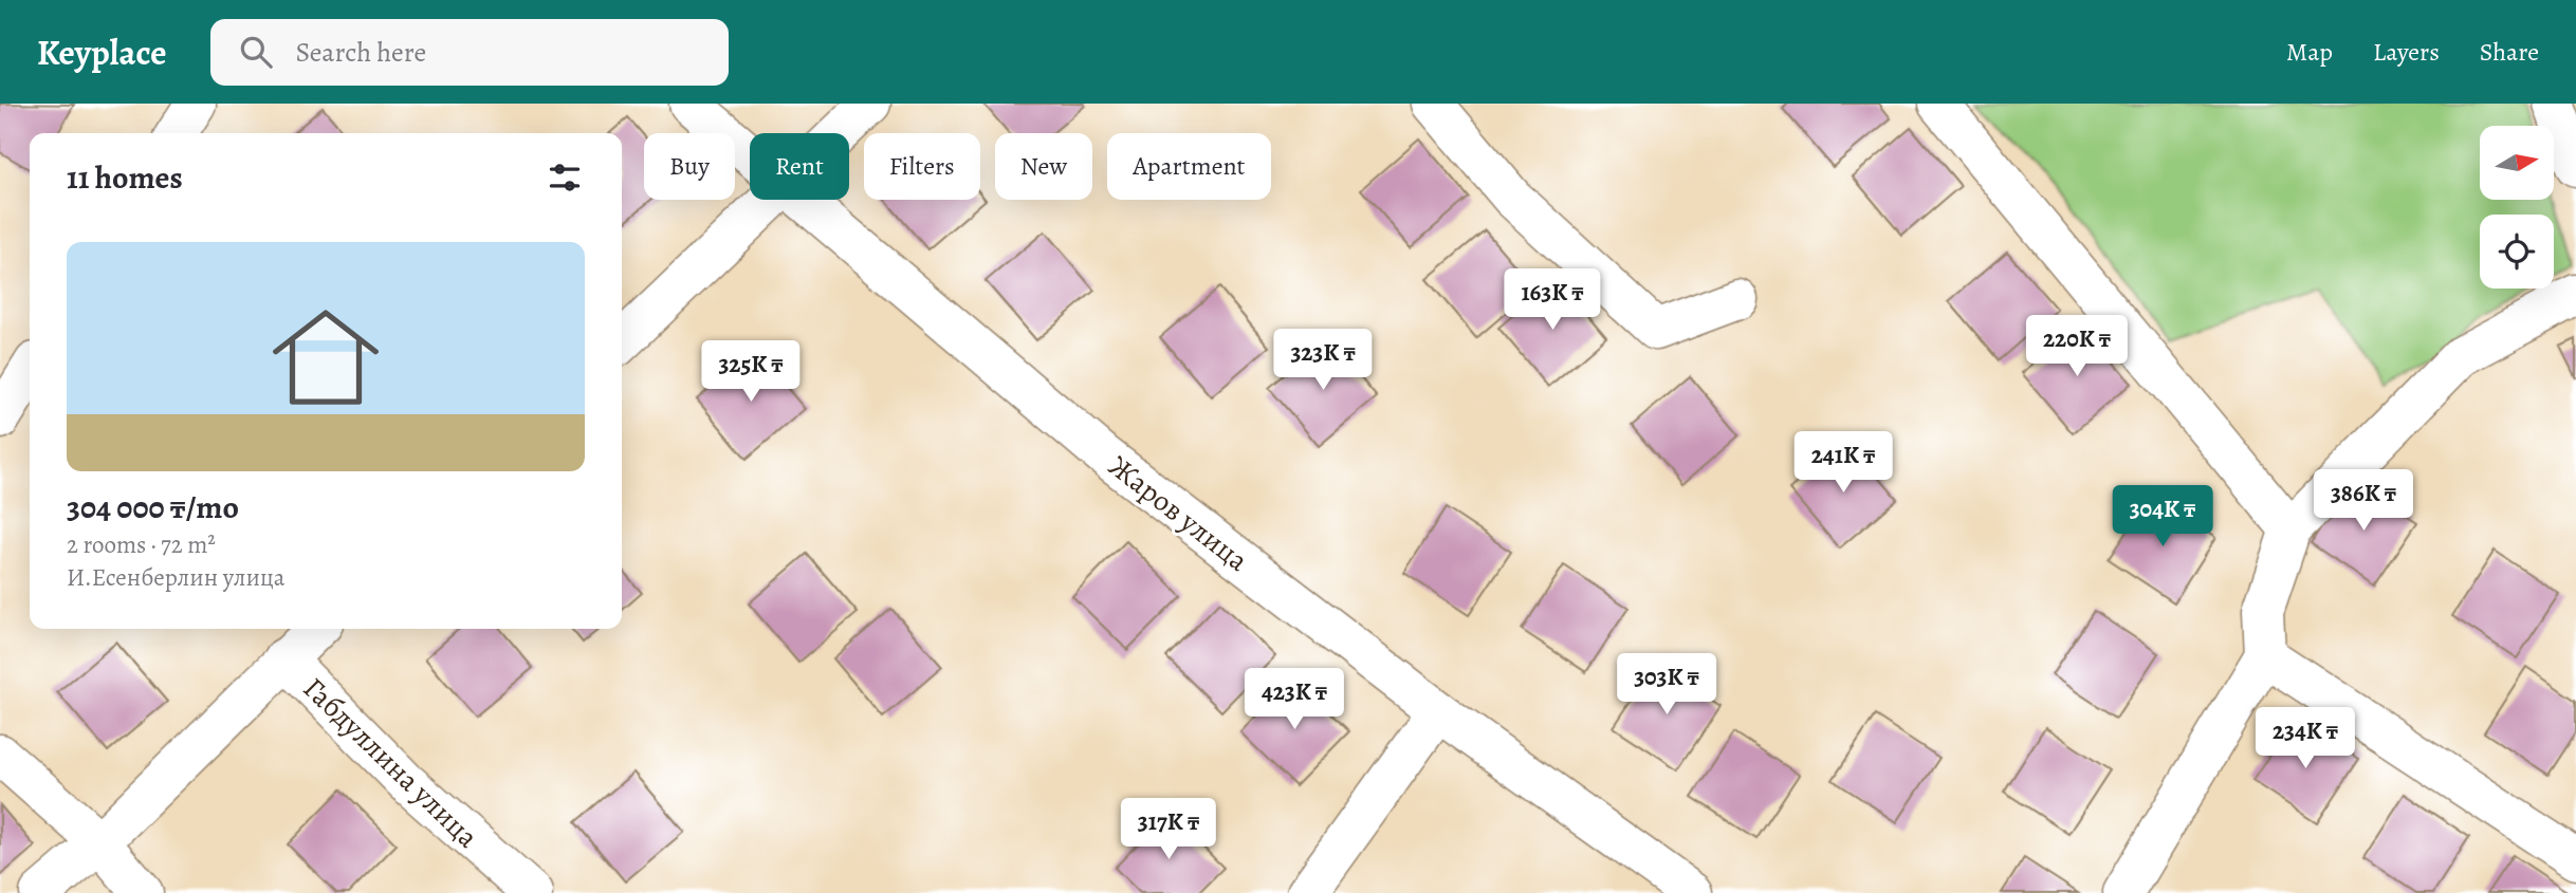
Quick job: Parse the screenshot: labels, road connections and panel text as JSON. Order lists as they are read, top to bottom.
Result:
{
  "streets": {
    "street": ["Жаров улица", "Габдуллина улица"]
  },
  "north": "right",
  "page": {
    "header": "Keyplace",
    "search": "Search here",
    "nav": ["Map", "Layers", "Share"],
    "chip": [
      "Buy",
      "Rent",
      "Filters",
      "New",
      "Apartment"
    ],
    "heading": "11 homes",
    "list": [
      {
        "name": "304 000 ₸/mo",
        "note": "2 rooms · 72 m² · И.Есенберлин улица"
      }
    ],
    "price": [
      "163K ₸",
      "220K ₸",
      "323K ₸",
      "325K ₸",
      "241K ₸",
      "386K ₸",
      "304K ₸",
      "303K ₸",
      "423K ₸",
      "234K ₸",
      "317K ₸"
    ]
  }
}
